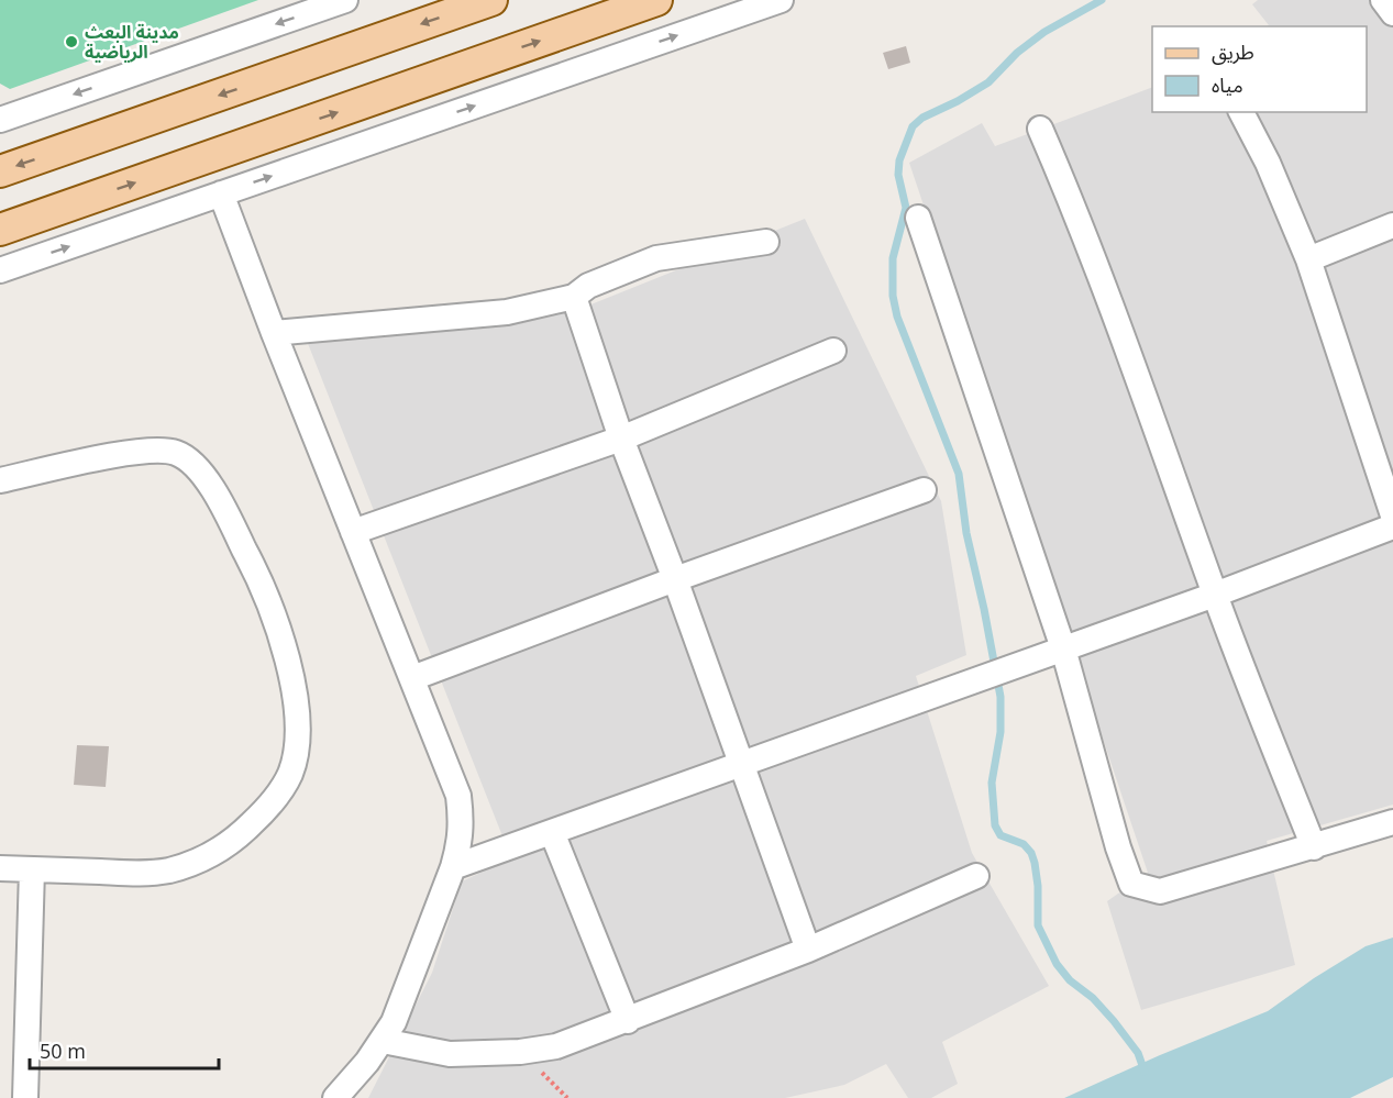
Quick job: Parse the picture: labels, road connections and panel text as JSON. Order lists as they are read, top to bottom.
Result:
{
  "places": ["مدينة البعث الرياضية"],
  "legend": ["طريق", "مياه"],
  "scale_bar": "50 m"
}
